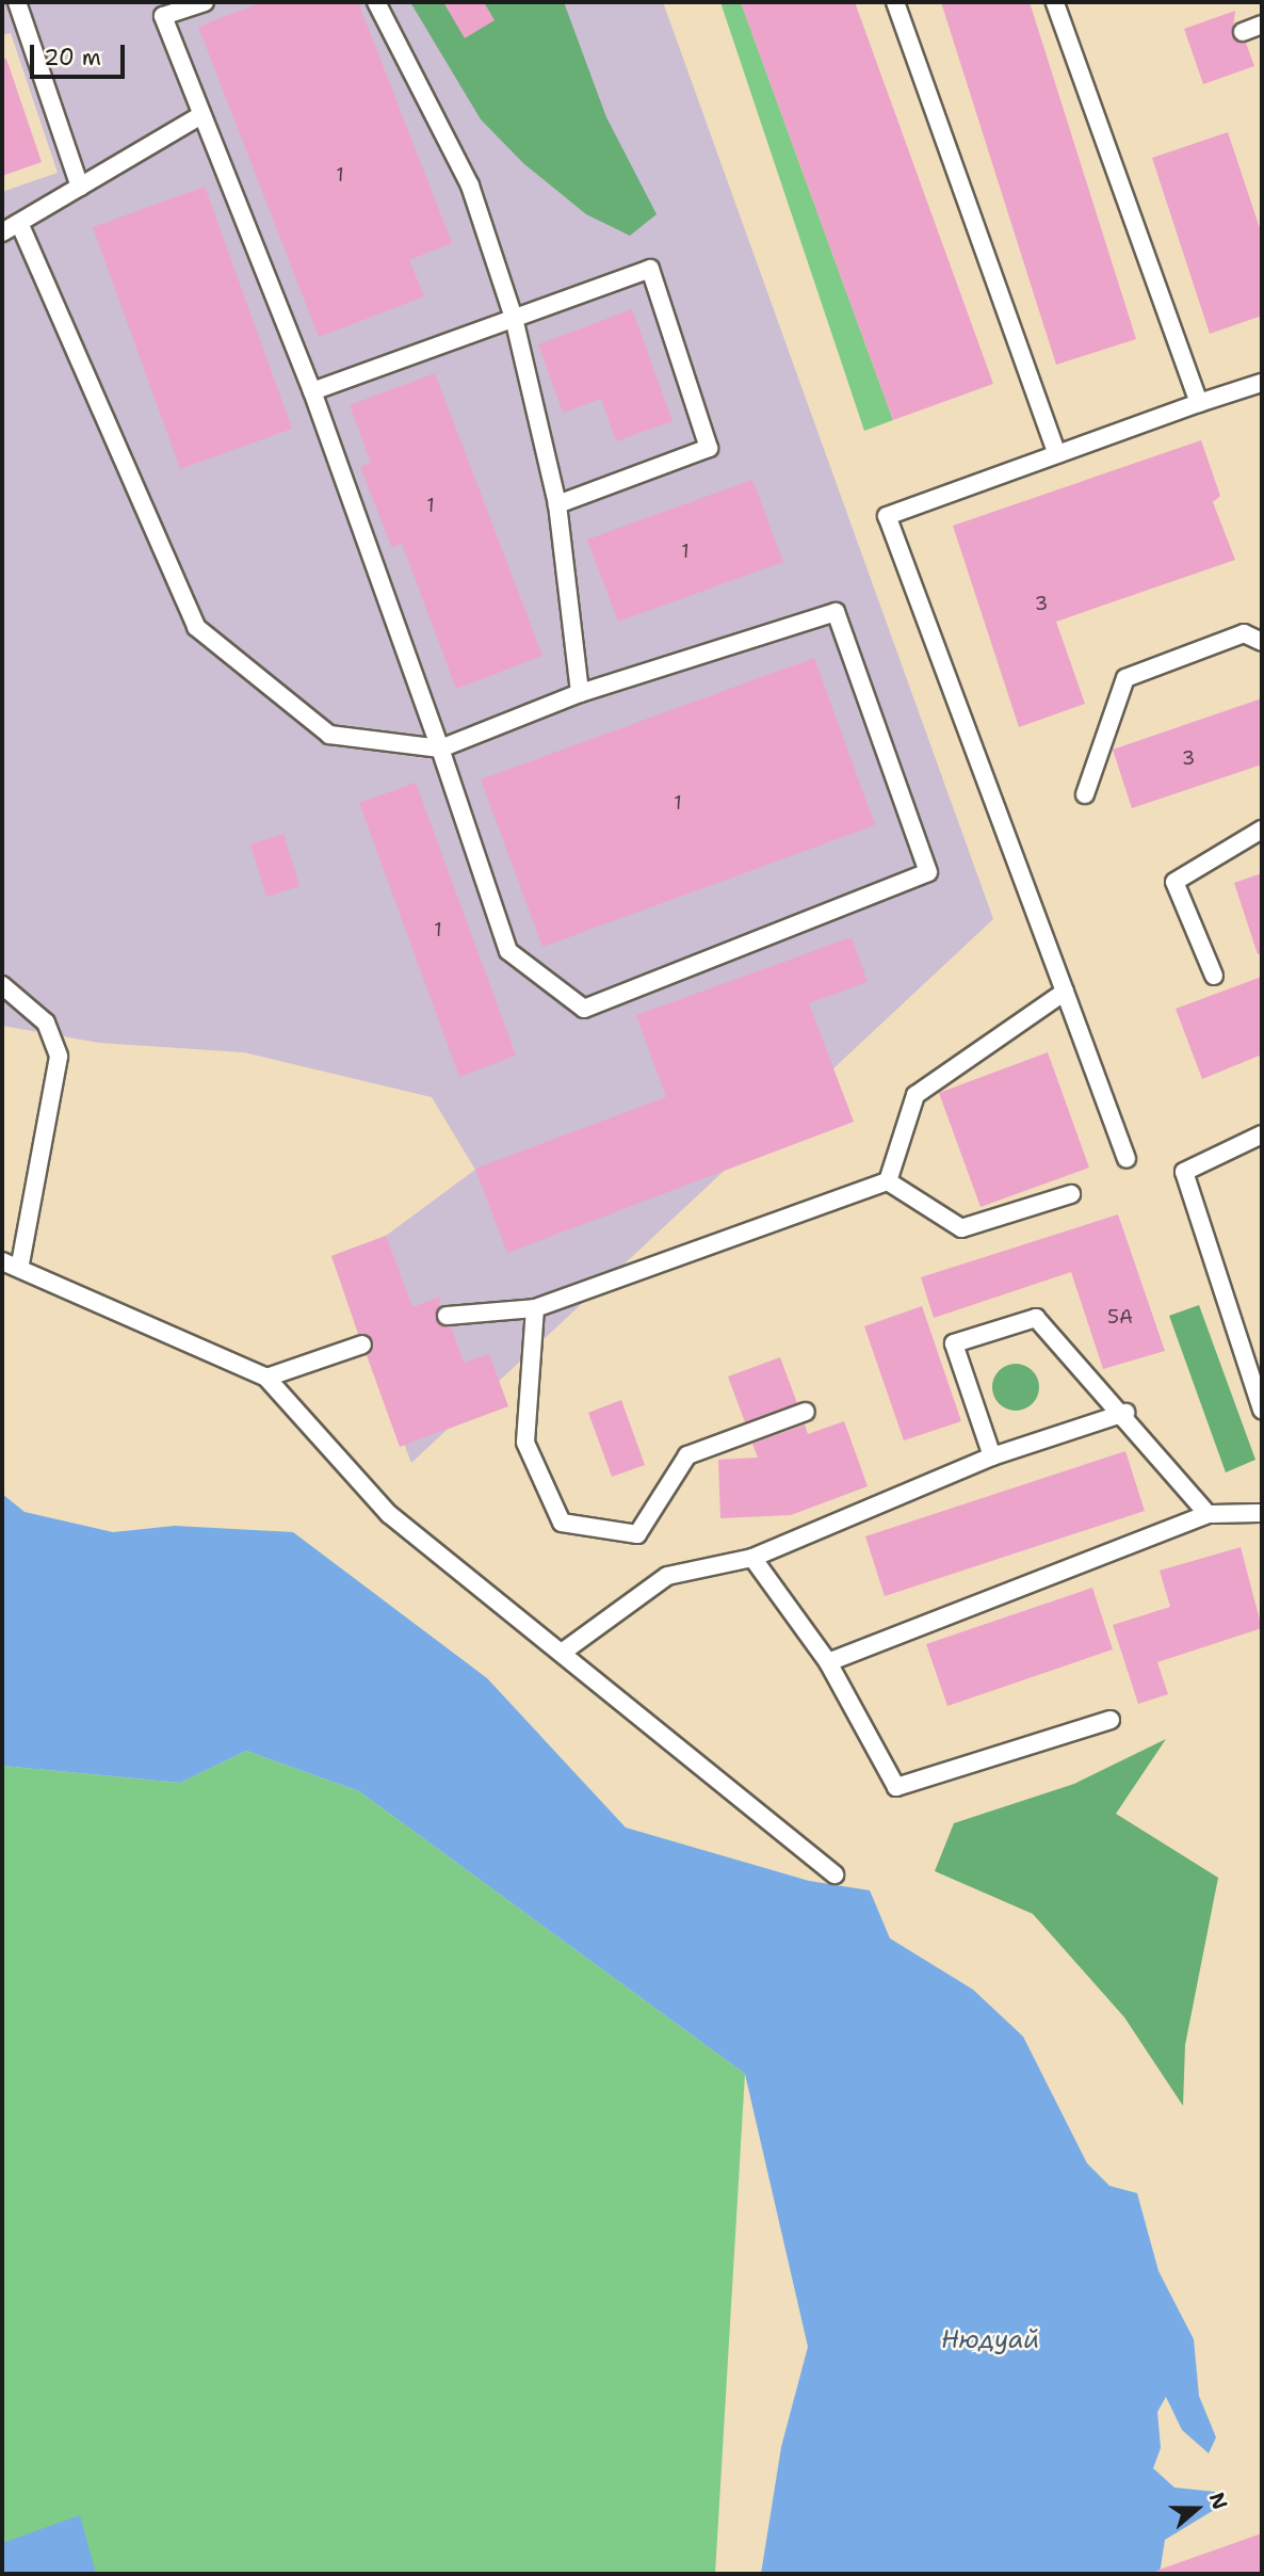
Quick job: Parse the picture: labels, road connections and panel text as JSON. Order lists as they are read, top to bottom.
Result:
{
  "water": ["Нюдуай"],
  "house_numbers": [
    "1",
    "1",
    "1",
    "3",
    "3",
    "1",
    "1",
    "5А"
  ],
  "scale_bar": "20 m",
  "north": "right"
}
